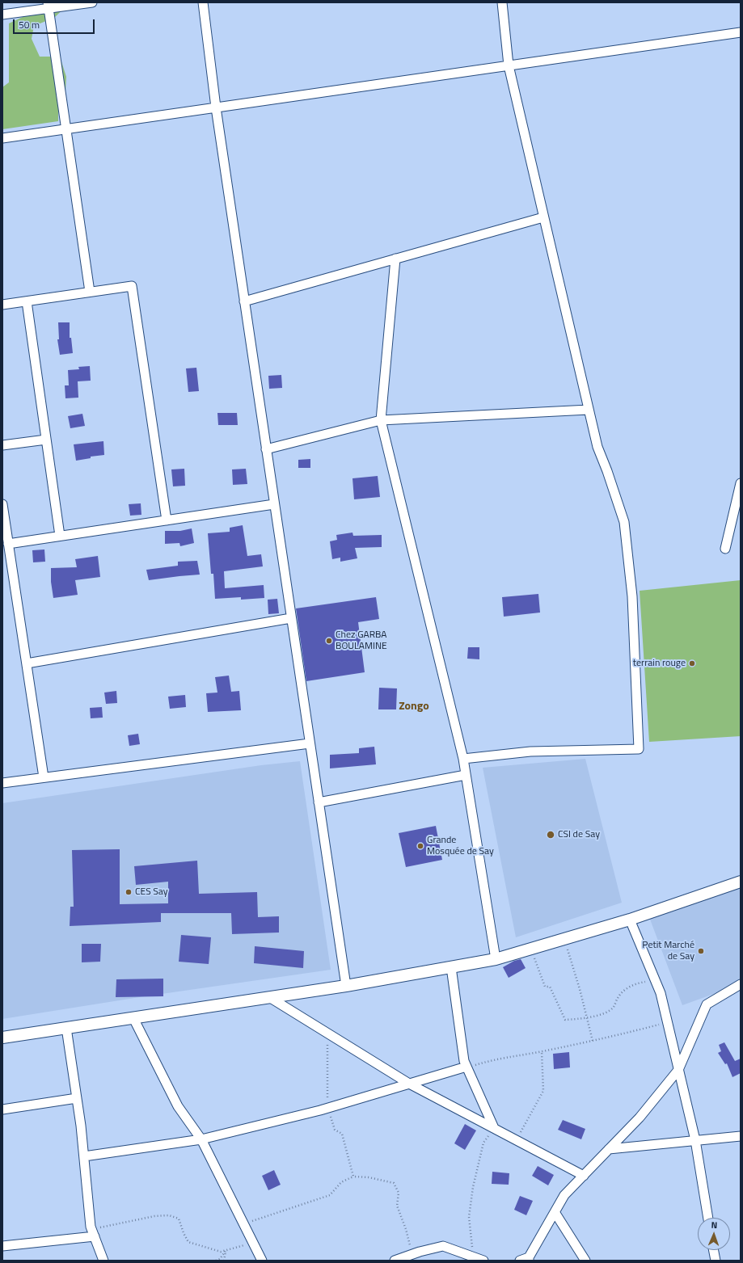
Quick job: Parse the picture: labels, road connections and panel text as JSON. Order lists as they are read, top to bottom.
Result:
{
  "districts": ["Zongo"],
  "places": [
    "Chez GARBA BOULAMINE",
    "terrain rouge",
    "CSI de Say",
    "Grande Mosquée de Say",
    "CES Say",
    "Petit Marché de Say"
  ],
  "scale_bar": "50 m",
  "north": "top"
}
